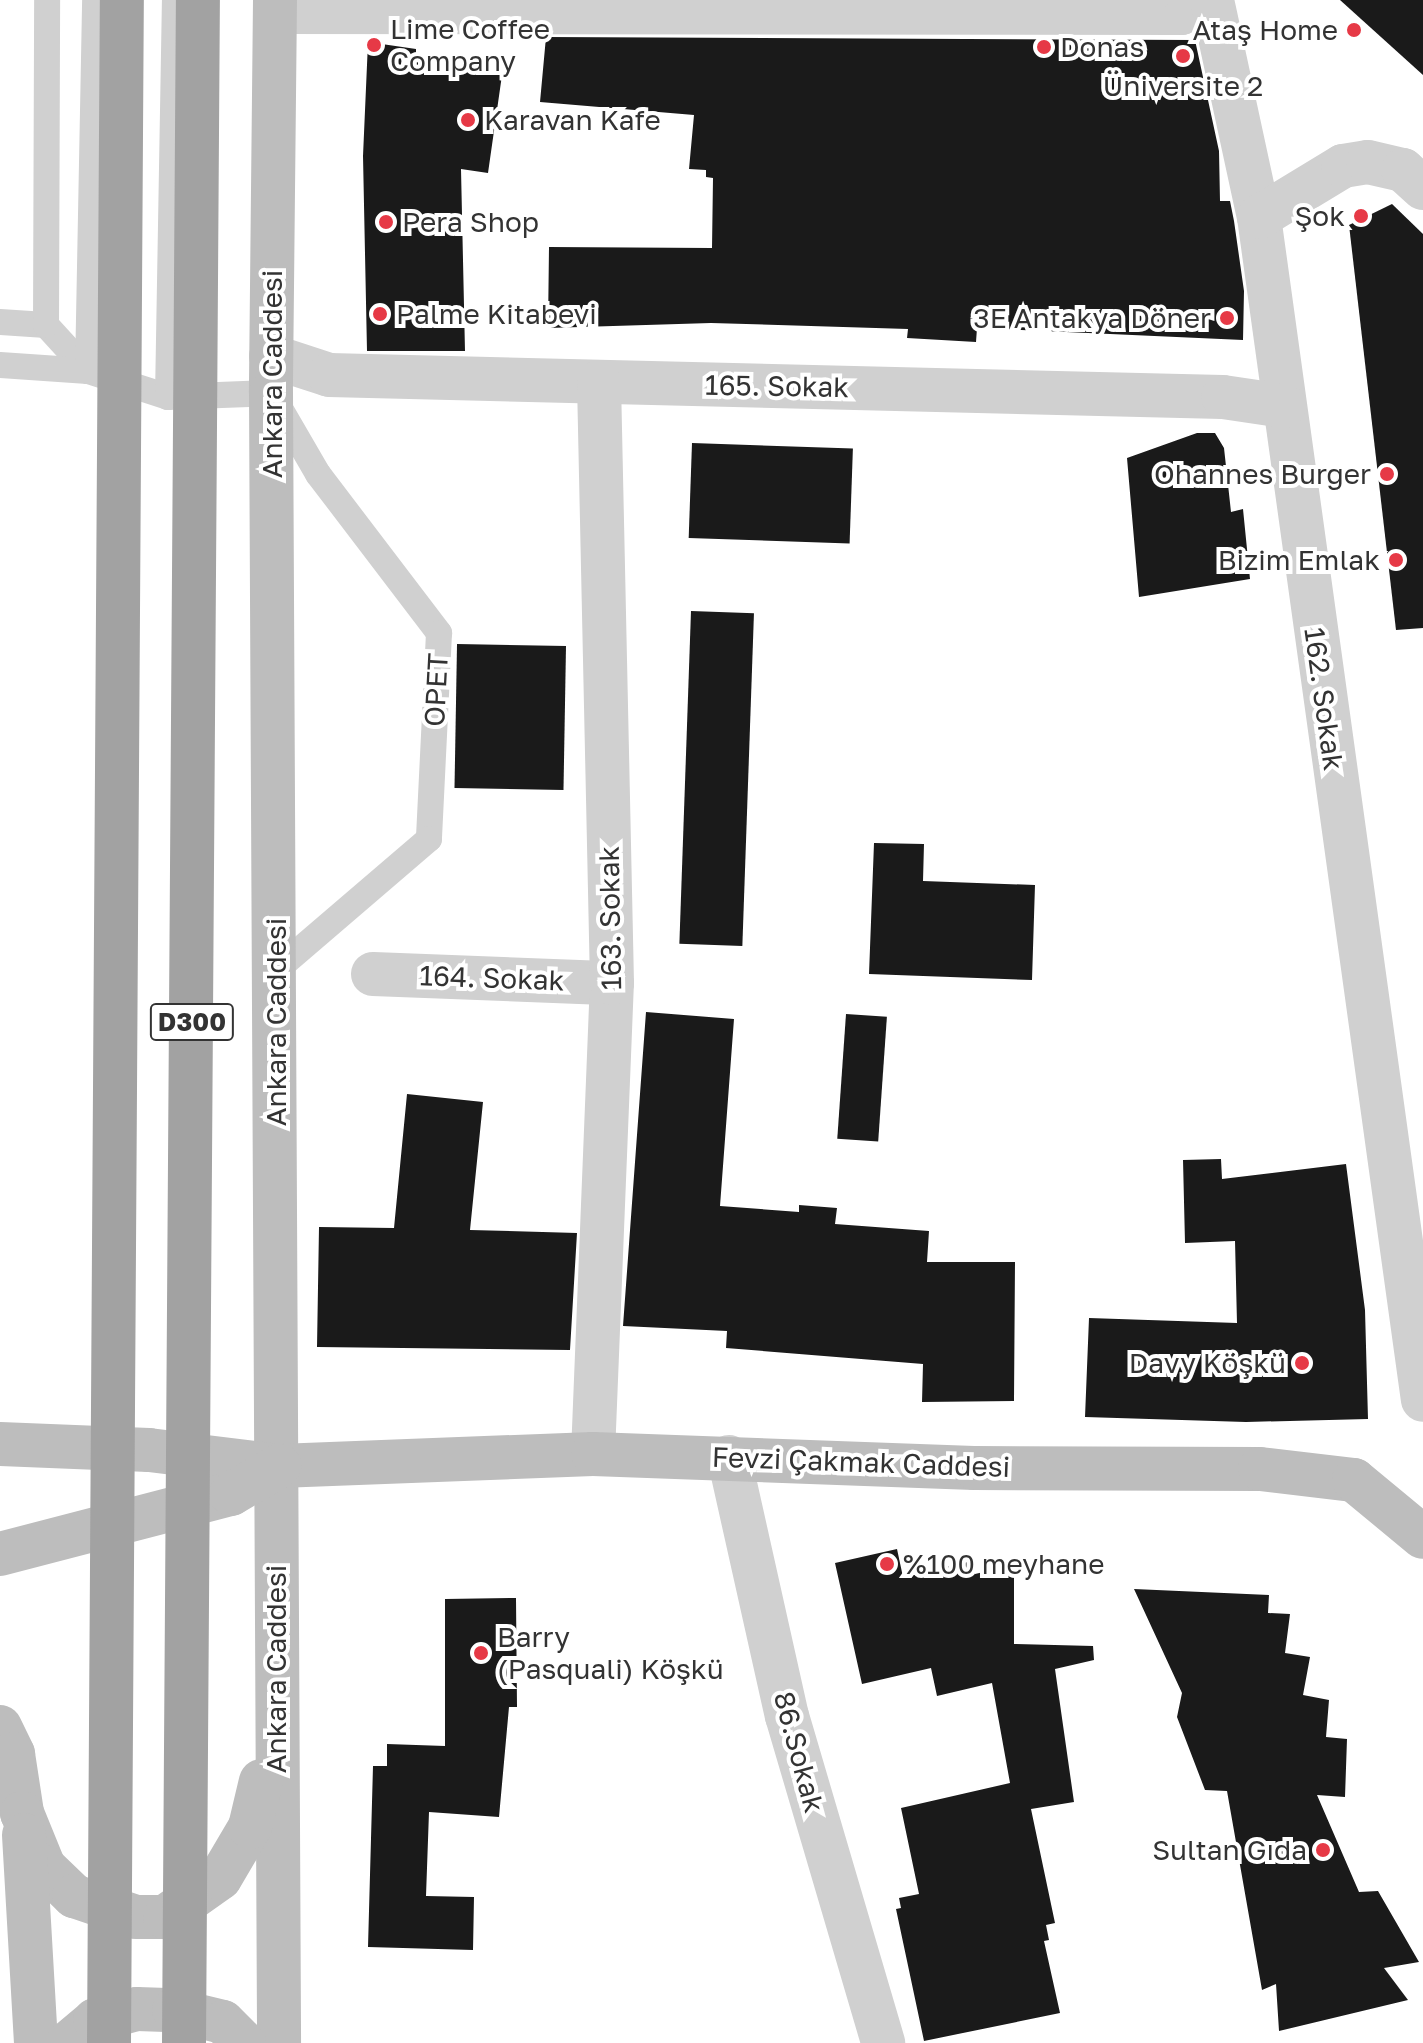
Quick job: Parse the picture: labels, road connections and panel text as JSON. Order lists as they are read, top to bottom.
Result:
{
  "streets": {
    "highway": ["D300"],
    "main road": ["Ankara Caddesi", "Fevzi Çakmak Caddesi"],
    "street": [
      "165. Sokak",
      "162. Sokak",
      "163. Sokak",
      "164. Sokak",
      "86.Sokak"
    ],
    "lane": ["OPET"]
  },
  "crossings": [
    ["Ankara Caddesi", "165. Sokak"],
    ["Ankara Caddesi", "OPET"],
    ["Ankara Caddesi", "Fevzi Çakmak Caddesi"],
    ["165. Sokak", "OPET"],
    ["165. Sokak", "162. Sokak"],
    ["165. Sokak", "163. Sokak"],
    ["163. Sokak", "164. Sokak"],
    ["163. Sokak", "Fevzi Çakmak Caddesi"],
    ["Fevzi Çakmak Caddesi", "86.Sokak"]
  ],
  "places": [
    "Ataş Home",
    "Lime Coffee Company",
    "Donas",
    "Üniversite 2",
    "Karavan Kafe",
    "Şok",
    "Pera Shop",
    "Palme Kitabevi",
    "3E Antakya Döner",
    "Ohannes Burger",
    "Bizim Emlak",
    "Davy Köşkü",
    "%100 meyhane",
    "Barry (Pasquali) Köşkü",
    "Sultan Gıda"
  ]
}
